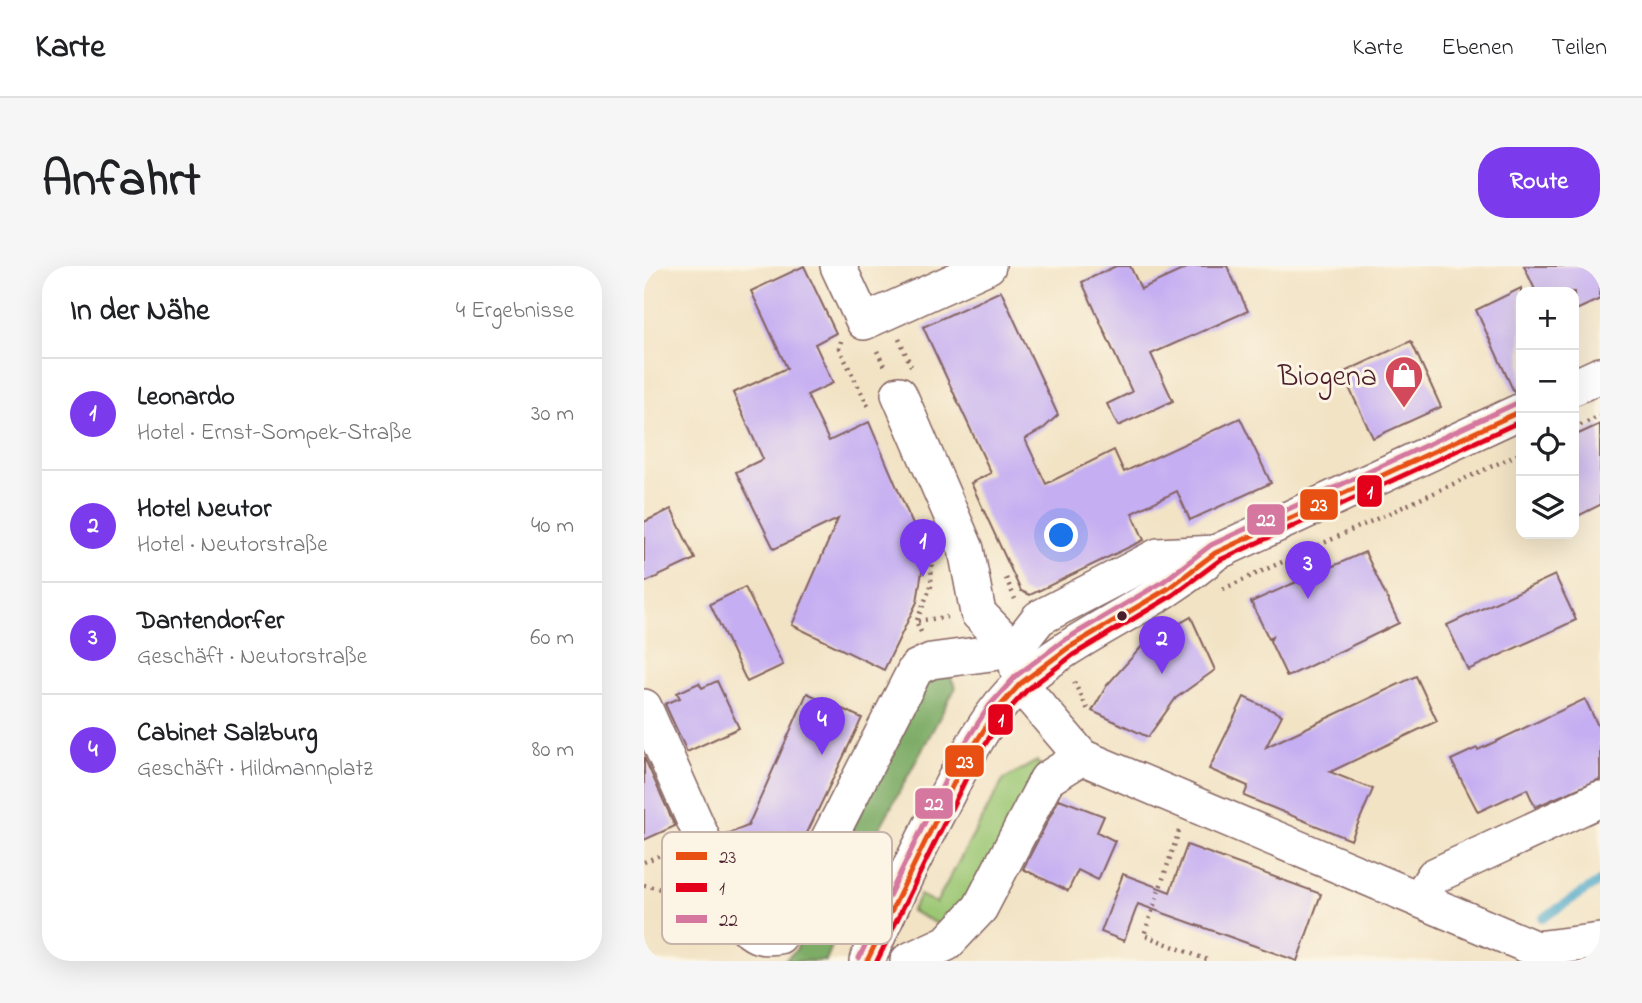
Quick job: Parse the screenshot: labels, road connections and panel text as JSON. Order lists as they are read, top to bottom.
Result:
{
  "places": {
    "shop": ["Biogena"]
  },
  "lines": ["transit line 22", "transit line 23", "transit line 1"],
  "legend": ["23", "1", "22"],
  "page": {
    "header": "Karte",
    "nav": ["Karte", "Ebenen", "Teilen"],
    "title": "Anfahrt",
    "buttons": "Route",
    "heading": ["In der Nähe", "4 Ergebnisse"],
    "map_buttons": ["+", "−"],
    "list": [
      {
        "mark": "1",
        "name": "Leonardo",
        "note": "Hotel · Ernst-Sompek-Straße",
        "value": "30 m"
      },
      {
        "mark": "2",
        "name": "Hotel Neutor",
        "note": "Hotel · Neutorstraße",
        "value": "40 m"
      },
      {
        "mark": "3",
        "name": "Dantendorfer",
        "note": "Geschäft · Neutorstraße",
        "value": "60 m"
      },
      {
        "mark": "4",
        "name": "Cabinet Salzburg",
        "note": "Geschäft · Hildmannplatz",
        "value": "80 m"
      }
    ],
    "pins": [
      "1",
      "3",
      "2",
      "4"
    ]
  }
}
